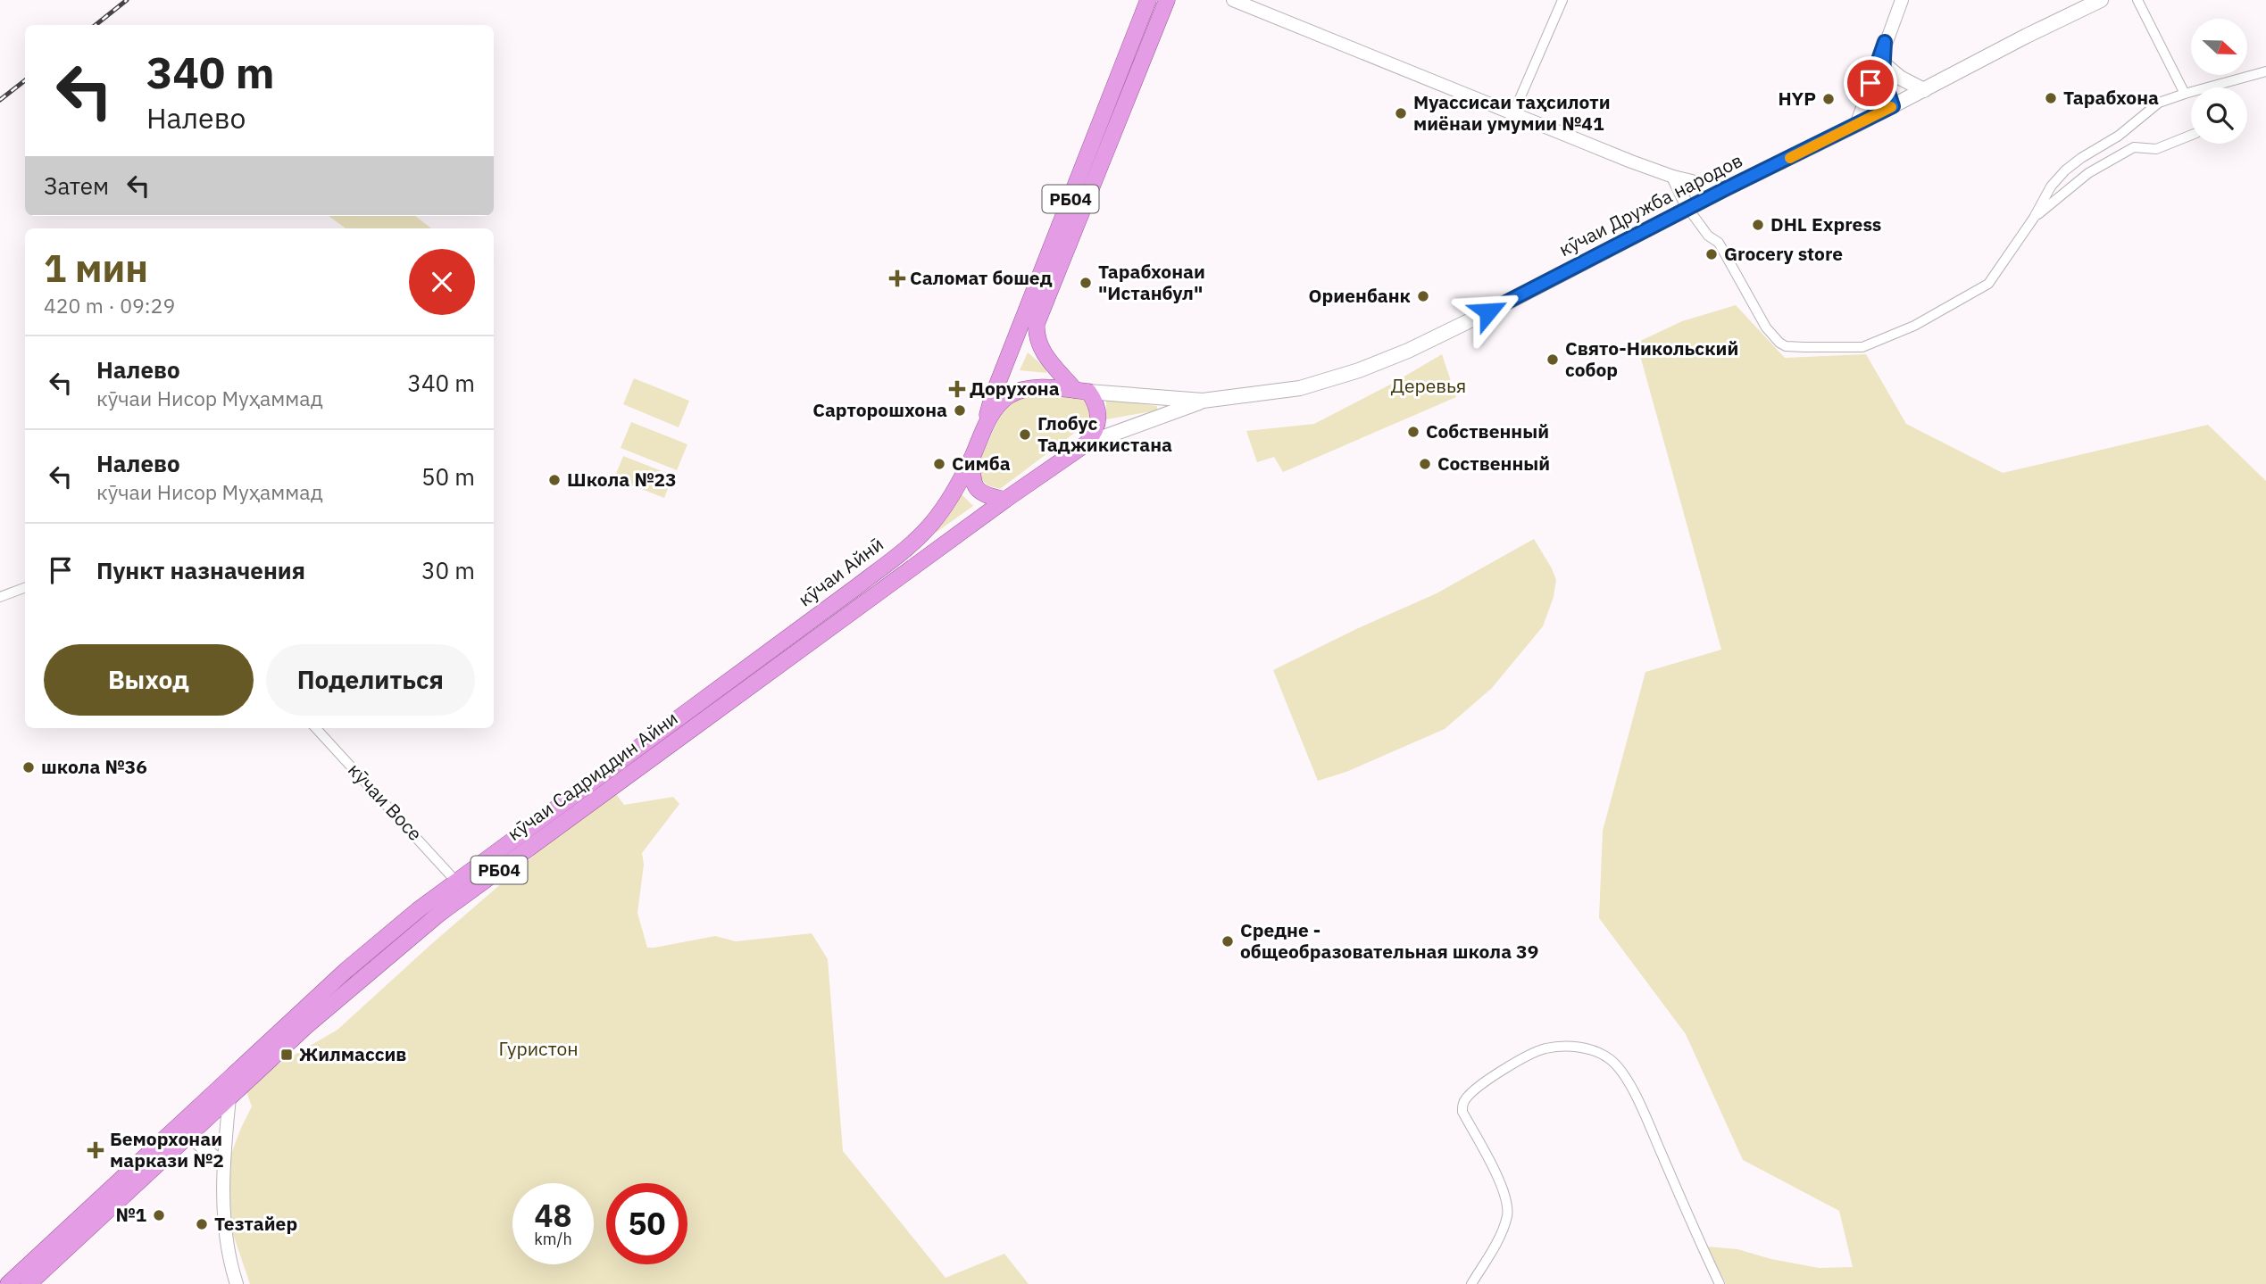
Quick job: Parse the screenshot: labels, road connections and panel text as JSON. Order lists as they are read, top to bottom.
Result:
{
  "streets": {
    "highway": ["РБ04", "кӯчаи Айнӣ", "кӯчаи Садриддин Айни"],
    "main road": ["кӯчаи Дружба народов"],
    "street": ["кӯчаи Восе"]
  },
  "crossings": [
    ["РБ04", "кӯчаи Айнӣ"],
    ["РБ04", "кӯчаи Садриддин Айни"],
    ["кӯчаи Айнӣ", "кӯчаи Садриддин Айни"],
    ["кӯчаи Садриддин Айни", "кӯчаи Восе"]
  ],
  "parks": ["Деревья", "Гуристон"],
  "places": {
    "other": [
      "Тарабхона",
      "HYP",
      "Муассисаи таҳсилоти миёнаи умумии №41",
      "DHL Express",
      "Grocery store",
      "Тарабхонаи \"Истанбул\"",
      "Ориенбанк",
      "Свято-Никольский собор",
      "Сарторошхона",
      "Собственный",
      "Глобус Таджикистана",
      "Симба",
      "Соственный",
      "Школа №23",
      "школа №36",
      "Средне - общеобразовательная школа 39",
      "№1",
      "Тезтайер"
    ],
    "health": ["Саломат бошед", "Дорухона", "Беморхонаи маркази №2"],
    "transit": ["Жилмассив"]
  },
  "north": "right",
  "page": {
    "turn": ["340 m", "Налево"],
    "then": "Затем",
    "heading": ["1 мин", "420 m · 09:29"],
    "list": [
      {
        "name": "Налево",
        "note": "кӯчаи Нисор Муҳаммад",
        "value": "340 m"
      },
      {
        "name": "Налево",
        "note": "кӯчаи Нисор Муҳаммад",
        "value": "50 m"
      },
      {
        "name": "Пункт назначения",
        "value": "30 m"
      }
    ],
    "buttons": ["Выход", "Поделиться"],
    "speed": "48 km/h",
    "limit": "50"
  }
}
